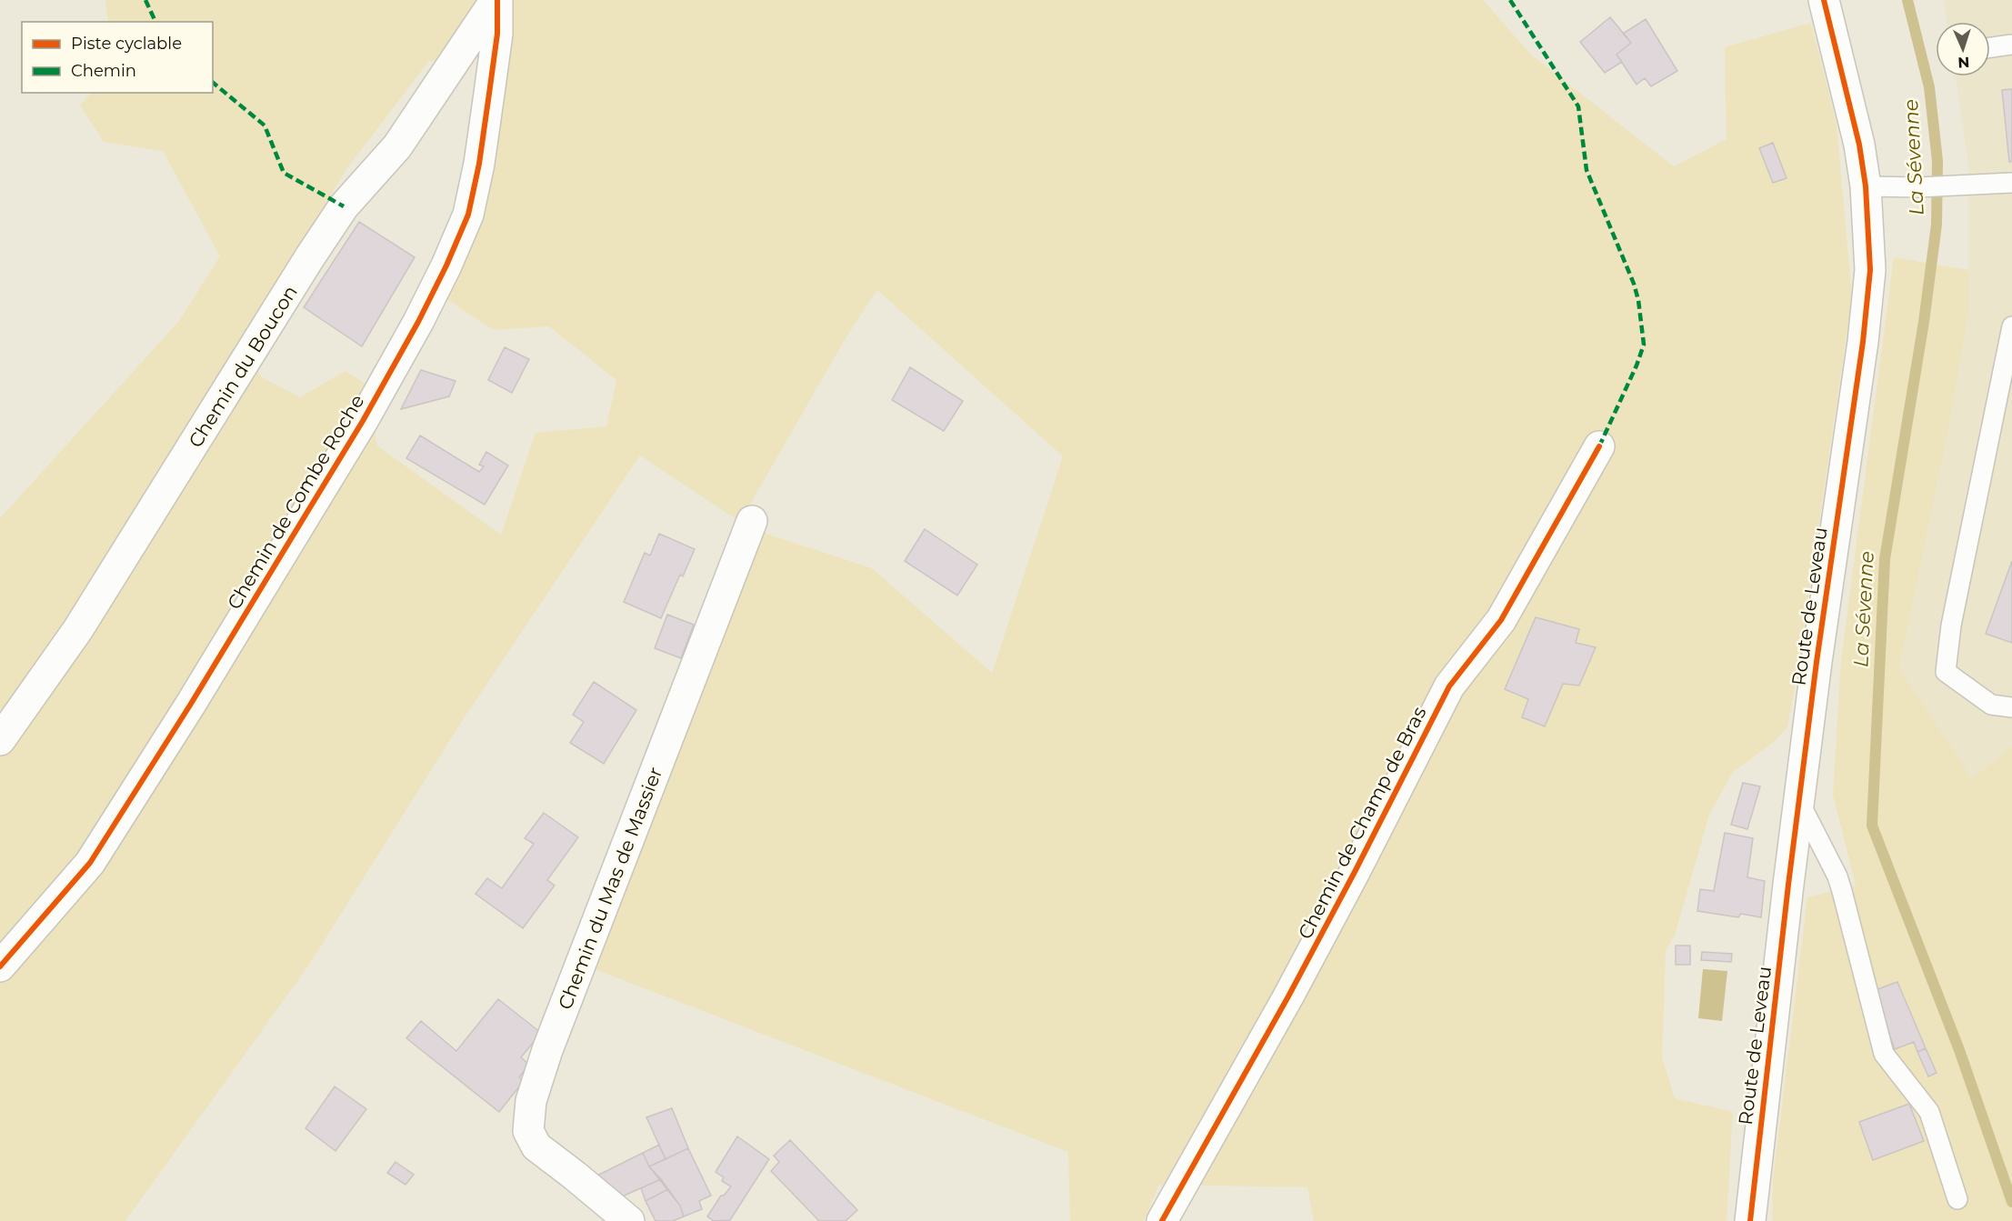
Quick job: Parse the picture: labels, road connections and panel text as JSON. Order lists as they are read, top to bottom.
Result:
{
  "streets": {
    "street": [
      "Chemin du Boucon",
      "Chemin de Combe Roche",
      "Route de Leveau",
      "Chemin de Champ de Bras",
      "Chemin du Mas de Massier"
    ]
  },
  "crossings": [
    ["Chemin du Boucon", "Chemin de Combe Roche"]
  ],
  "water": ["La Sévenne"],
  "legend": ["Piste cyclable", "Chemin"],
  "north": "bottom"
}
